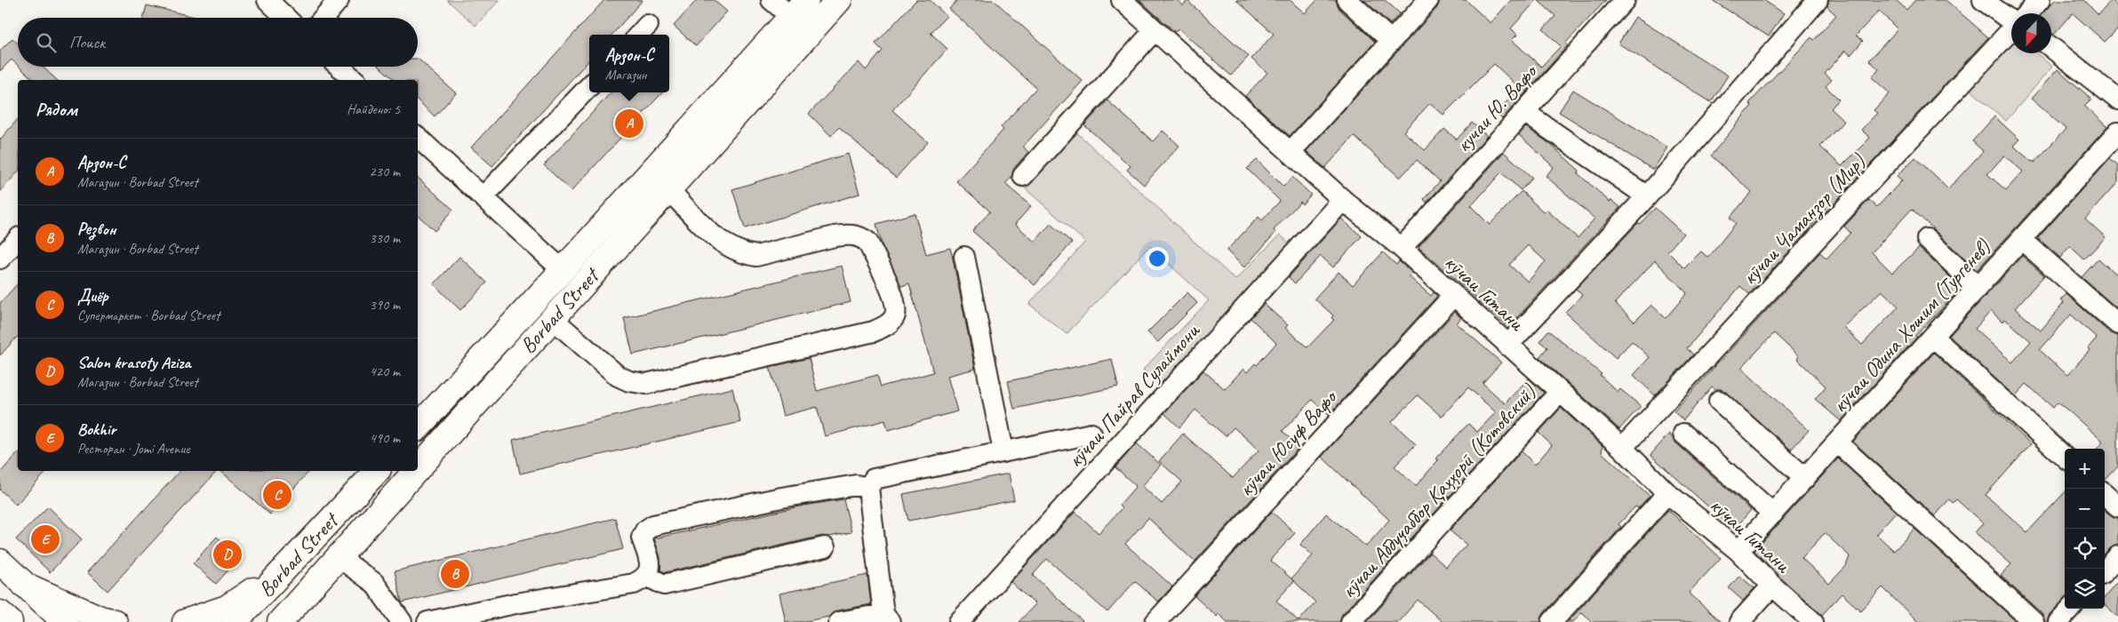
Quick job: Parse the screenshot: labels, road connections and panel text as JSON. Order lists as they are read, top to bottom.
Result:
{
  "streets": {
    "main road": ["Borbad Street"],
    "street": [
      "кучаи Ю. Вафо",
      "кӯчаи Чаманзор (Мир)",
      "кӯчаи Гитани",
      "кӯчаи Одина Хошим (Тургенев)",
      "кӯчаи Пайрав Сулаймони",
      "кӯчаи Юсуф Вафо",
      "кӯчаи Абдуҷаббор Қаҳҳорӣ (Котовский)"
    ]
  },
  "crossings": [
    ["кучаи Ю. Вафо", "кӯчаи Гитани"],
    ["кӯчаи Чаманзор (Мир)", "кӯчаи Гитани"],
    ["кӯчаи Гитани", "кӯчаи Одина Хошим (Тургенев)"],
    ["кӯчаи Гитани", "кӯчаи Пайрав Сулаймони"],
    ["кӯчаи Гитани", "кӯчаи Юсуф Вафо"],
    ["кӯчаи Гитани", "кӯчаи Абдуҷаббор Қаҳҳорӣ (Котовский)"]
  ],
  "north": "bottom",
  "page": {
    "search": "Поиск",
    "popup": ["Арзон-С", "Магазин"],
    "heading": ["Рядом", "Найдено: 5"],
    "pins": [
      "A",
      "C",
      "E",
      "D",
      "B"
    ],
    "list": [
      {
        "mark": "A",
        "name": "Арзон-С",
        "note": "Магазин · Borbad Street",
        "value": "230 m"
      },
      {
        "mark": "B",
        "name": "Резвон",
        "note": "Магазин · Borbad Street",
        "value": "330 m"
      },
      {
        "mark": "C",
        "name": "Диëр",
        "note": "Супермаркет · Borbad Street",
        "value": "390 m"
      },
      {
        "mark": "D",
        "name": "Salon krasoty Aziza",
        "note": "Магазин · Borbad Street",
        "value": "420 m"
      },
      {
        "mark": "E",
        "name": "Bokhir",
        "note": "Ресторан · Jomi Avenue",
        "value": "490 m"
      }
    ],
    "map_buttons": ["+", "−"]
  }
}
